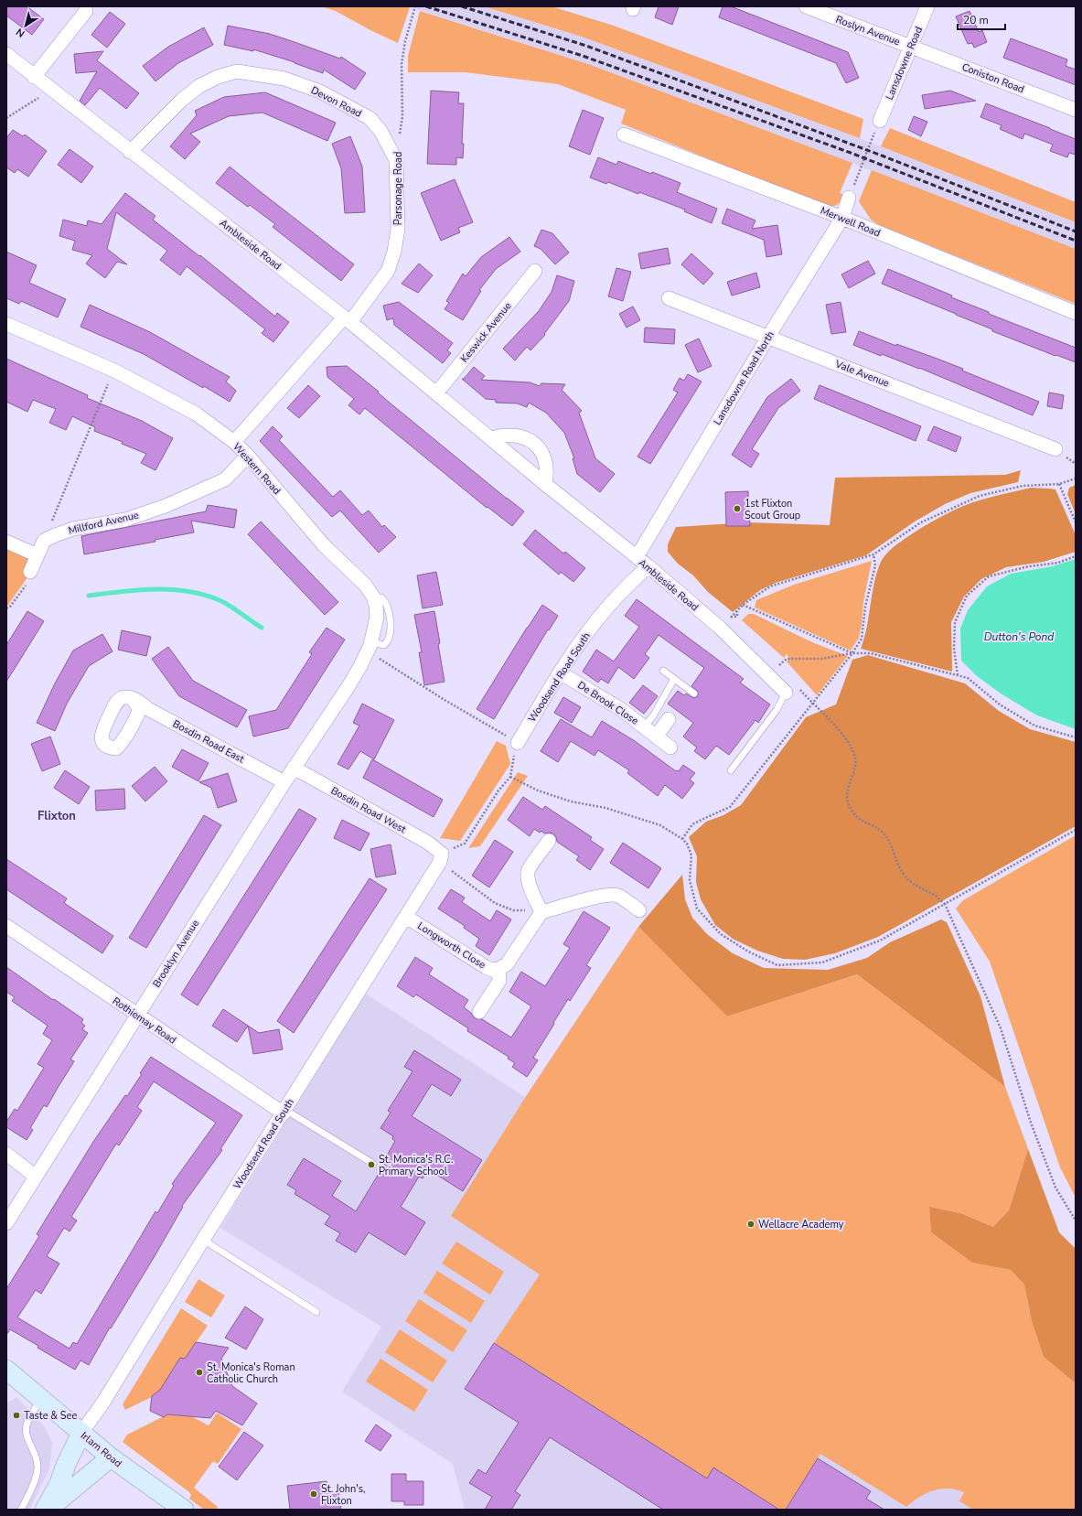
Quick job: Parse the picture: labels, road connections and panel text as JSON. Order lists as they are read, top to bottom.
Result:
{
  "streets": {
    "street": [
      "Roslyn Avenue",
      "Lansdowne Road",
      "Coniston Road",
      "Devon Road",
      "Parsonage Road",
      "Merwell Road",
      "Ambleside Road",
      "Keswick Avenue",
      "Vale Avenue",
      "Lansdowne Road North",
      "Western Road",
      "Millford Avenue",
      "Woodsend Road South",
      "De Brook Close",
      "Bosdin Road East",
      "Bosdin Road West",
      "Longworth Close",
      "Brooklyn Avenue",
      "Rothiemay Road",
      "Irlam Road"
    ]
  },
  "crossings": [
    ["Roslyn Avenue", "Lansdowne Road"],
    ["Roslyn Avenue", "Coniston Road"],
    ["Lansdowne Road", "Coniston Road"],
    ["Devon Road", "Parsonage Road"],
    ["Devon Road", "Ambleside Road"],
    ["Parsonage Road", "Ambleside Road"],
    ["Parsonage Road", "Western Road"],
    ["Merwell Road", "Lansdowne Road North"],
    ["Ambleside Road", "Keswick Avenue"],
    ["Ambleside Road", "Lansdowne Road North"],
    ["Ambleside Road", "Woodsend Road South"],
    ["Vale Avenue", "Lansdowne Road North"],
    ["Western Road", "Millford Avenue"],
    ["Western Road", "Brooklyn Avenue"],
    ["Woodsend Road South", "De Brook Close"],
    ["Woodsend Road South", "Bosdin Road West"],
    ["Woodsend Road South", "Longworth Close"],
    ["Woodsend Road South", "Rothiemay Road"],
    ["Woodsend Road South", "Irlam Road"],
    ["Bosdin Road East", "Brooklyn Avenue"],
    ["Bosdin Road West", "Brooklyn Avenue"],
    ["Brooklyn Avenue", "Rothiemay Road"]
  ],
  "districts": ["Flixton"],
  "water": ["Dutton's Pond"],
  "places": [
    "1st Flixton Scout Group",
    "St. Monica's R.C. Primary School",
    "Wellacre Academy",
    "St. Monica's Roman Catholic Church",
    "Taste & See",
    "St. John's, Flixton"
  ],
  "scale_bar": "20 m",
  "north": "bottom left"
}
